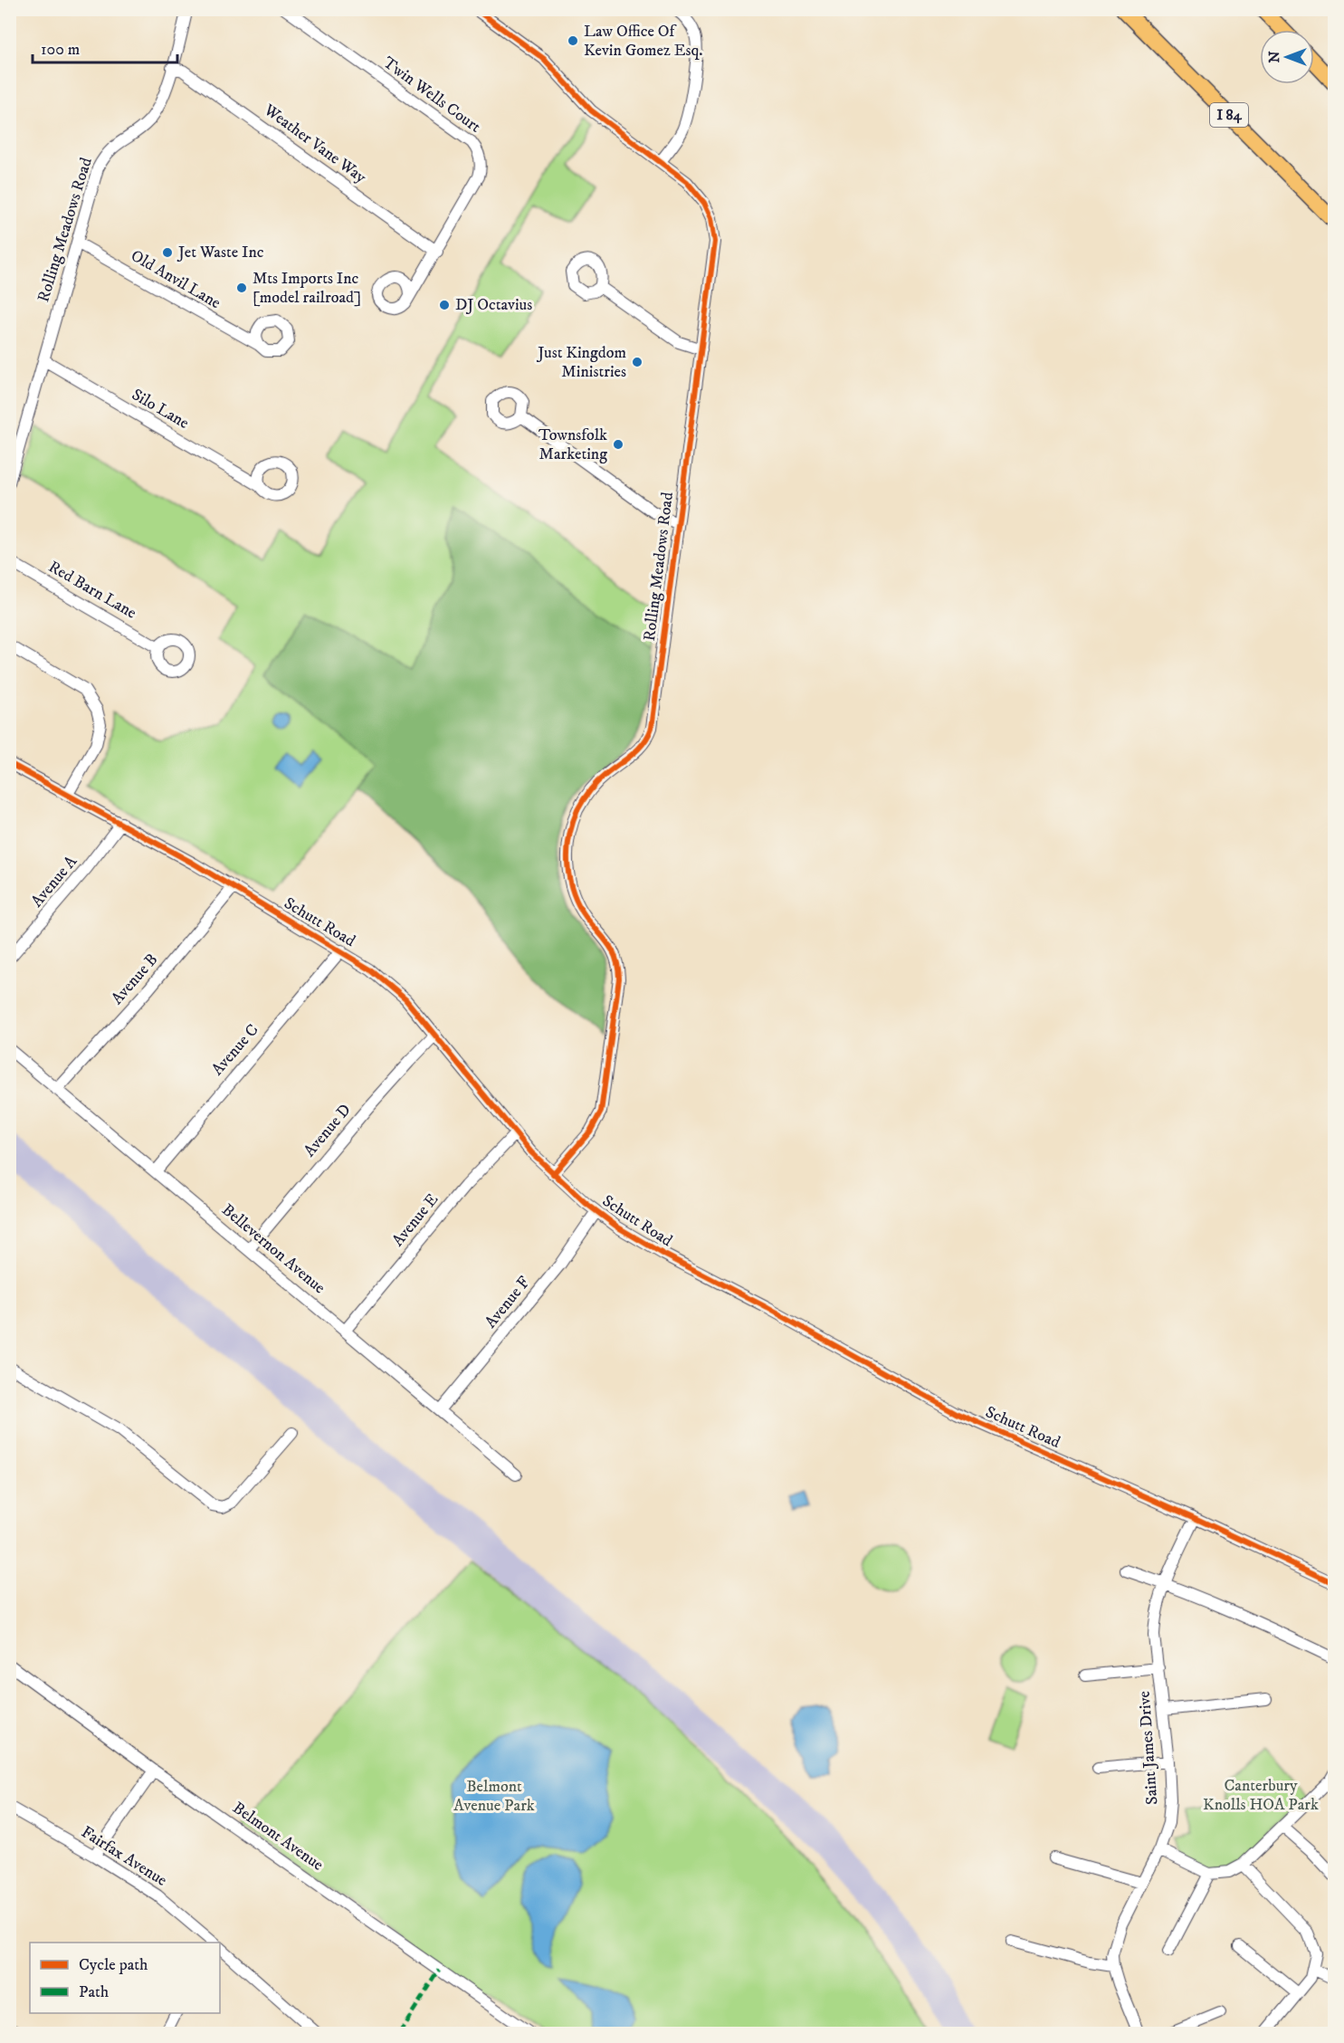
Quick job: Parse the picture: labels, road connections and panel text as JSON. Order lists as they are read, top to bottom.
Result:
{
  "streets": {
    "highway": ["I 84"],
    "street": [
      "Twin Wells Court",
      "Weather Vane Way",
      "Rolling Meadows Road",
      "Old Anvil Lane",
      "Silo Lane",
      "Red Barn Lane",
      "Avenue A",
      "Schutt Road",
      "Avenue B",
      "Avenue C",
      "Avenue D",
      "Avenue E",
      "Bellevernon Avenue",
      "Avenue F",
      "Saint James Drive",
      "Belmont Avenue",
      "Fairfax Avenue"
    ]
  },
  "crossings": [
    ["Twin Wells Court", "Weather Vane Way"],
    ["Weather Vane Way", "Rolling Meadows Road"],
    ["Rolling Meadows Road", "Old Anvil Lane"],
    ["Rolling Meadows Road", "Silo Lane"],
    ["Rolling Meadows Road", "Schutt Road"],
    ["Avenue A", "Schutt Road"],
    ["Schutt Road", "Avenue B"],
    ["Schutt Road", "Avenue C"],
    ["Schutt Road", "Avenue D"],
    ["Schutt Road", "Avenue E"],
    ["Schutt Road", "Avenue F"],
    ["Schutt Road", "Saint James Drive"],
    ["Avenue B", "Bellevernon Avenue"],
    ["Avenue C", "Bellevernon Avenue"],
    ["Avenue D", "Bellevernon Avenue"],
    ["Avenue E", "Bellevernon Avenue"],
    ["Bellevernon Avenue", "Avenue F"]
  ],
  "parks": ["Canterbury Knolls HOA Park", "Belmont Avenue Park"],
  "places": [
    "Law Office Of Kevin Gomez Esq.",
    "Jet Waste Inc",
    "Mts Imports Inc [model railroad]",
    "DJ Octavius",
    "Just Kingdom Ministries",
    "Townsfolk Marketing"
  ],
  "legend": ["Cycle path", "Path"],
  "scale_bar": "100 m",
  "north": "left"
}
